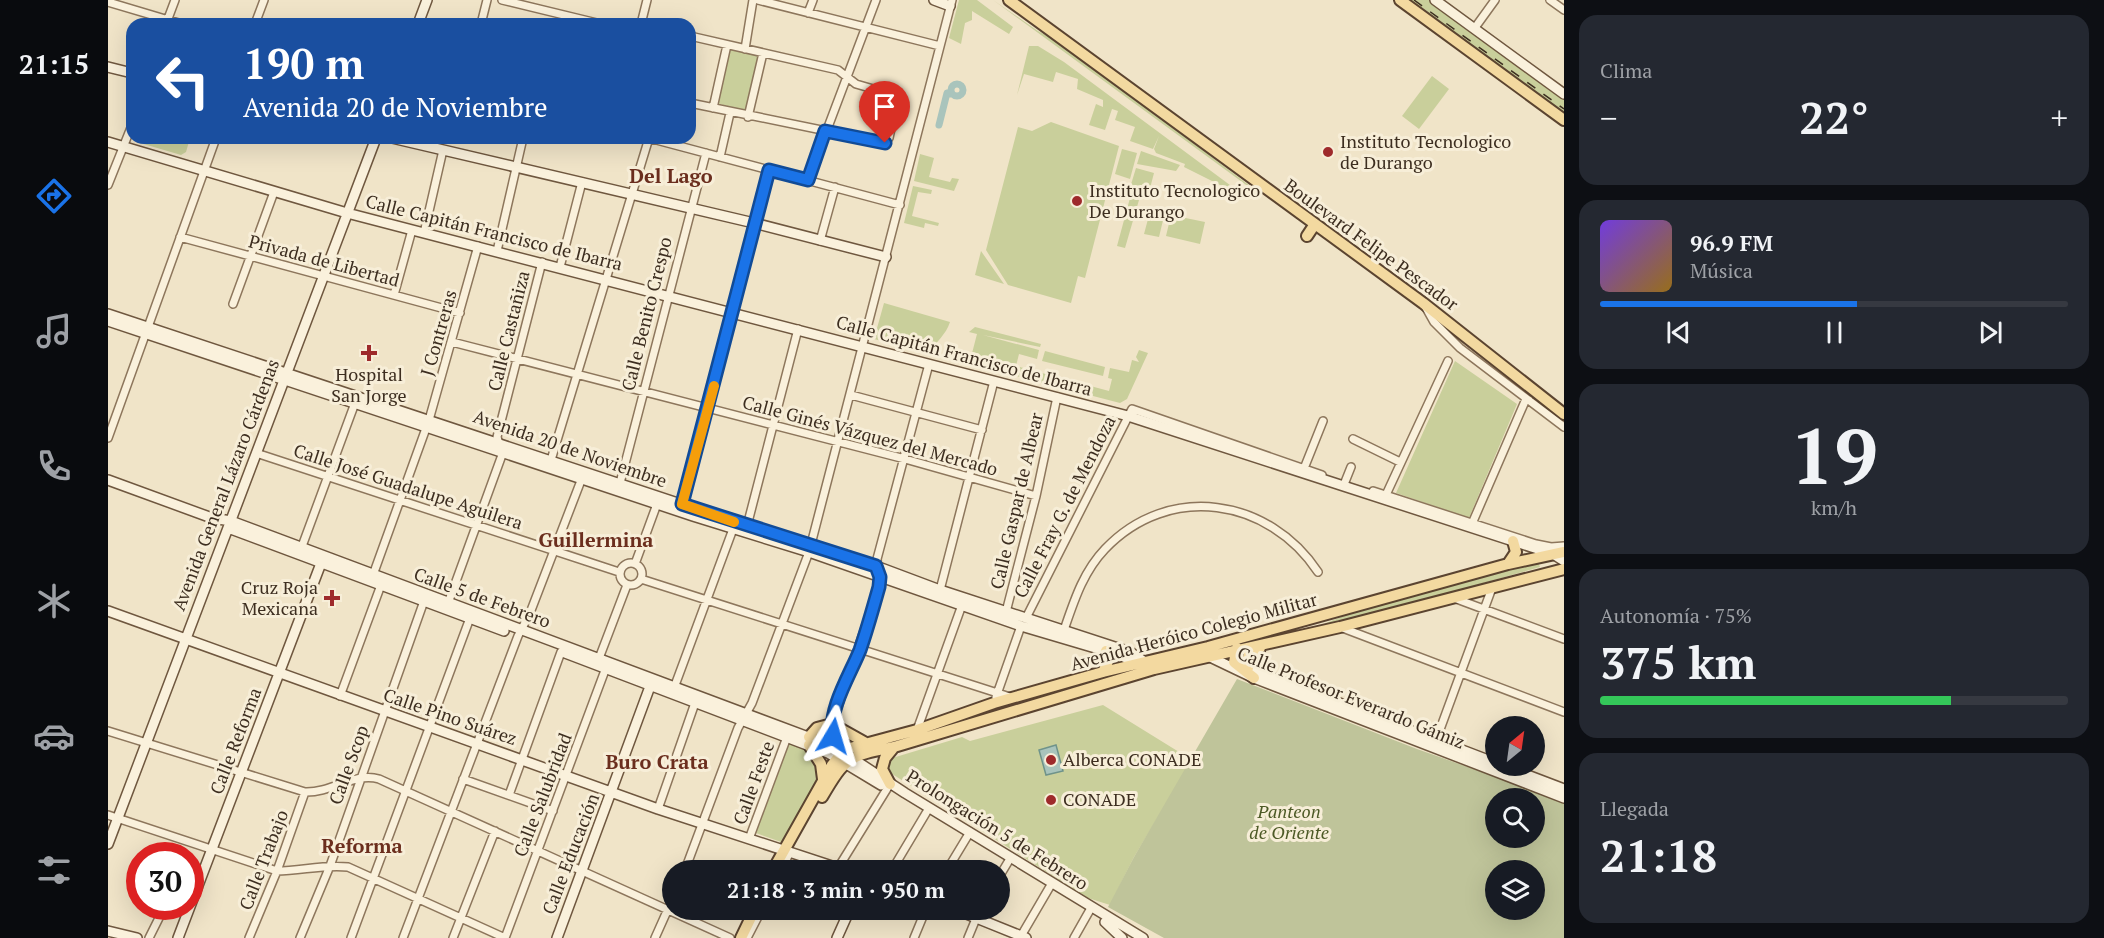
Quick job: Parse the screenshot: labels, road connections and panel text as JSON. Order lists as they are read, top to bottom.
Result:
{
  "streets": {
    "main road": ["Boulevard Felipe Pescador", "Avenida Heróico Colegio Militar"],
    "street": [
      "Calle Capitán Francisco de Ibarra",
      "Privada de Libertad",
      "Calle Benito Crespo",
      "Calle Castañiza",
      "J Contreras",
      "Calle Ginés Vázquez del Mercado",
      "Avenida 20 de Noviembre",
      "Avenida General Lázaro Cárdenas",
      "Calle José Guadalupe Aguilera",
      "Calle Gaspar de Albear",
      "Calle Fray G. de Mendoza",
      "Calle 5 de Febrero",
      "Calle Profesor Everardo Gámiz",
      "Calle Pino Suárez",
      "Calle Reforma",
      "Calle Scop",
      "Calle Feste",
      "Calle Salubridad",
      "Prolongación 5 de Febrero",
      "Calle Educación",
      "Calle Trabajo"
    ]
  },
  "crossings": [
    ["Calle Capitán Francisco de Ibarra", "Calle Benito Crespo"],
    ["Calle Capitán Francisco de Ibarra", "Calle Castañiza"],
    ["Calle Capitán Francisco de Ibarra", "J Contreras"],
    ["Calle Capitán Francisco de Ibarra", "Avenida General Lázaro Cárdenas"],
    ["Calle Capitán Francisco de Ibarra", "Calle Gaspar de Albear"],
    ["Calle Capitán Francisco de Ibarra", "Calle Fray G. de Mendoza"],
    ["Calle Capitán Francisco de Ibarra", "Avenida Heróico Colegio Militar"],
    ["Privada de Libertad", "J Contreras"],
    ["Privada de Libertad", "Avenida General Lázaro Cárdenas"],
    ["Calle Benito Crespo", "Calle Ginés Vázquez del Mercado"],
    ["Calle Benito Crespo", "Avenida 20 de Noviembre"],
    ["Calle Castañiza", "Calle Ginés Vázquez del Mercado"],
    ["Calle Castañiza", "Avenida 20 de Noviembre"],
    ["Calle Castañiza", "Calle José Guadalupe Aguilera"],
    ["Calle Castañiza", "Calle 5 de Febrero"],
    ["J Contreras", "Calle Ginés Vázquez del Mercado"],
    ["J Contreras", "Avenida 20 de Noviembre"],
    ["J Contreras", "Calle José Guadalupe Aguilera"],
    ["J Contreras", "Calle 5 de Febrero"],
    ["Calle Ginés Vázquez del Mercado", "Calle Gaspar de Albear"],
    ["Avenida 20 de Noviembre", "Avenida General Lázaro Cárdenas"],
    ["Avenida 20 de Noviembre", "Calle Gaspar de Albear"],
    ["Avenida 20 de Noviembre", "Calle Fray G. de Mendoza"],
    ["Avenida 20 de Noviembre", "Avenida Heróico Colegio Militar"],
    ["Avenida General Lázaro Cárdenas", "Calle José Guadalupe Aguilera"],
    ["Avenida General Lázaro Cárdenas", "Calle 5 de Febrero"],
    ["Avenida General Lázaro Cárdenas", "Calle Pino Suárez"],
    ["Calle José Guadalupe Aguilera", "Calle Salubridad"],
    ["Calle Fray G. de Mendoza", "Avenida Heróico Colegio Militar"],
    ["Calle 5 de Febrero", "Avenida Heróico Colegio Militar"],
    ["Calle 5 de Febrero", "Calle Reforma"],
    ["Calle 5 de Febrero", "Calle Scop"],
    ["Calle 5 de Febrero", "Calle Feste"],
    ["Calle 5 de Febrero", "Calle Salubridad"],
    ["Calle 5 de Febrero", "Prolongación 5 de Febrero"],
    ["Calle 5 de Febrero", "Calle Educación"],
    ["Avenida Heróico Colegio Militar", "Calle Profesor Everardo Gámiz"],
    ["Avenida Heróico Colegio Militar", "Prolongación 5 de Febrero"],
    ["Calle Pino Suárez", "Calle Reforma"],
    ["Calle Pino Suárez", "Calle Scop"],
    ["Calle Pino Suárez", "Calle Feste"],
    ["Calle Pino Suárez", "Calle Salubridad"],
    ["Calle Pino Suárez", "Calle Educación"]
  ],
  "districts": [
    "Del Lago",
    "Guillermina",
    "Buro Crata",
    "Reforma"
  ],
  "parks": ["Panteon de Oriente"],
  "places": {
    "other": [
      "Instituto Tecnologico de Durango",
      "Instituto Tecnologico De Durango",
      "Alberca CONADE",
      "CONADE"
    ],
    "health": ["Hospital San Jorge", "Cruz Roja Mexicana"]
  },
  "north": "top right",
  "page": {
    "tabs": "21:15",
    "tile": [
      "Clima",
      ["19", "km/h"],
      ["Autonomía · 75%", "375 km"],
      ["Llegada", "21:18"]
    ],
    "turn": ["190 m", "Avenida 20 de Noviembre"],
    "heat": ["−", "22°", "+"],
    "song": ["96.9 FM", "Música"],
    "limit": "30",
    "trip": "21:18 · 3 min · 950 m"
  }
}
